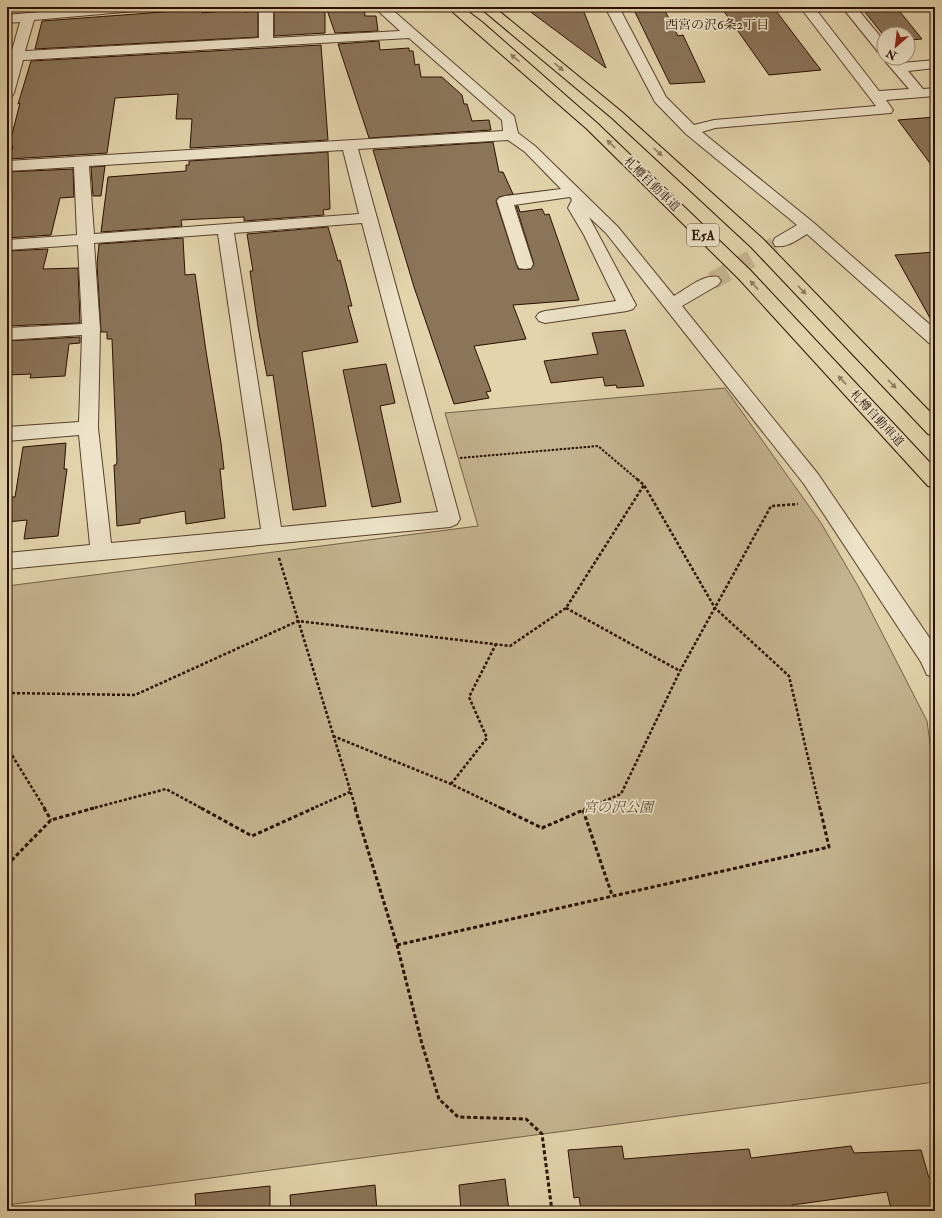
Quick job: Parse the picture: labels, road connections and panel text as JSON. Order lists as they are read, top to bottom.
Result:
{
  "streets": {
    "highway": ["札樽自動車道", "E5A"]
  },
  "districts": ["西宮の沢6条2丁目"],
  "parks": ["宮の沢公園"],
  "north": "bottom left"
}
